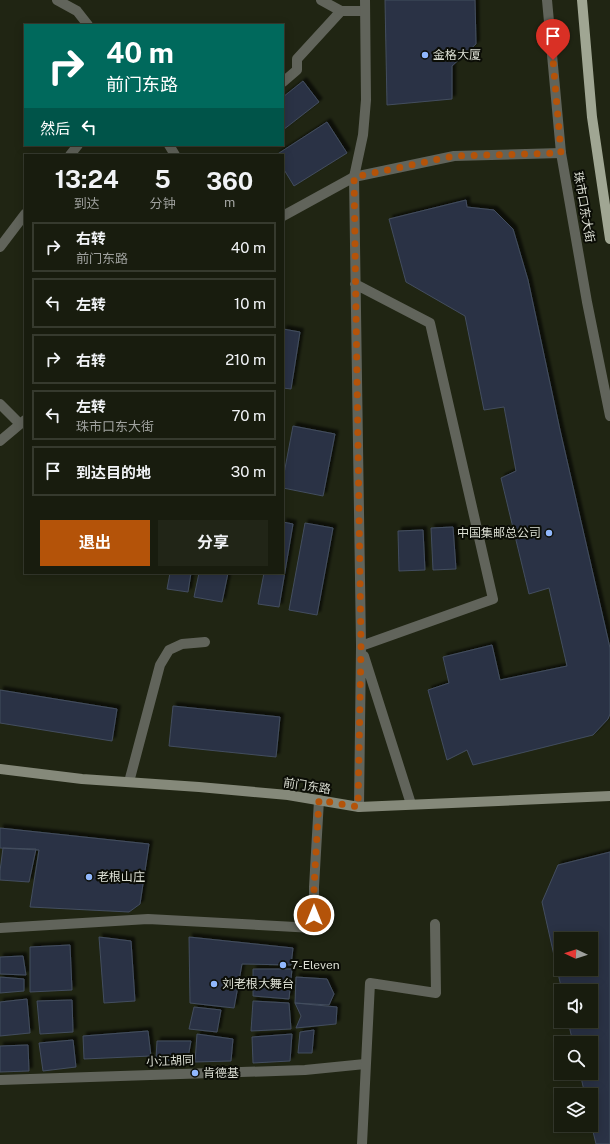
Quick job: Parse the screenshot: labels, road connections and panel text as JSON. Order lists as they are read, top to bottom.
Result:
{
  "streets": {
    "main road": ["珠市口东大街", "前门东路"],
    "street": ["小江胡同"]
  },
  "places": [
    "金格大厦",
    "中国集邮总公司",
    "老根山庄",
    "7-Eleven",
    "刘老根大舞台",
    "肯德基"
  ],
  "north": "left",
  "page": {
    "turn": ["40 m", "前门东路"],
    "then": "然后",
    "eta": [
      "13:24",
      "到达",
      "5",
      "分钟",
      "360",
      "m"
    ],
    "list": [
      {
        "name": "右转",
        "note": "前门东路",
        "value": "40 m"
      },
      {
        "name": "左转",
        "value": "10 m"
      },
      {
        "name": "右转",
        "value": "210 m"
      },
      {
        "name": "左转",
        "note": "珠市口东大街",
        "value": "70 m"
      },
      {
        "name": "到达目的地",
        "value": "30 m"
      }
    ],
    "buttons": ["退出", "分享"]
  }
}
